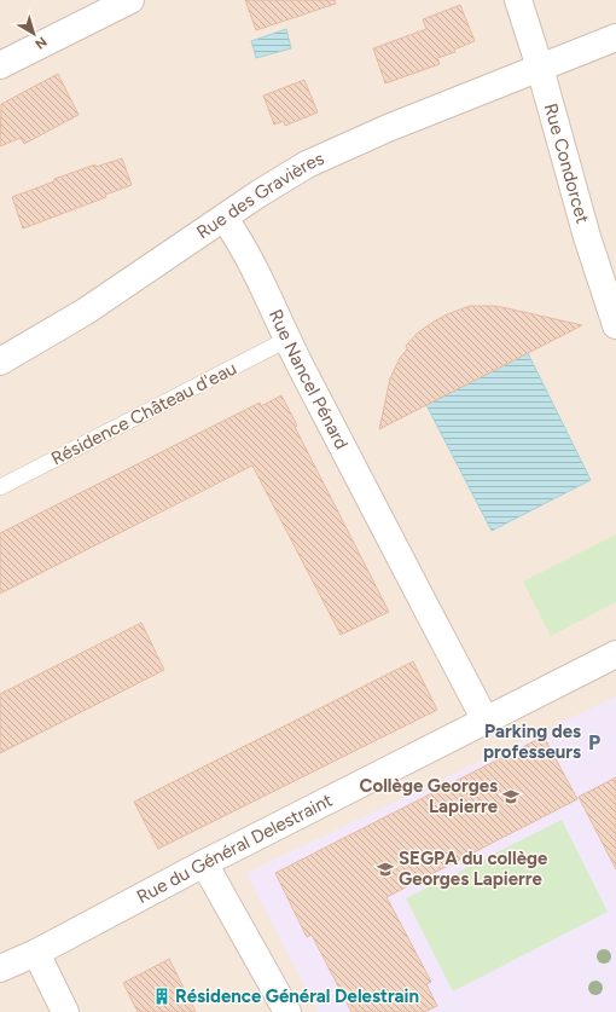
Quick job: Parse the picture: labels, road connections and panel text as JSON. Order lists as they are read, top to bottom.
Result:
{
  "streets": {
    "street": [
      "Rue Condorcet",
      "Rue des Gravières",
      "Rue Nancel Pénard",
      "Rue du Général Delestraint"
    ],
    "lane": ["Résidence Château d'eau"]
  },
  "crossings": [
    ["Rue Condorcet", "Rue des Gravières"],
    ["Rue des Gravières", "Rue Nancel Pénard"],
    ["Rue Nancel Pénard", "Résidence Château d'eau"],
    ["Rue Nancel Pénard", "Rue du Général Delestraint"]
  ],
  "places": {
    "parking": ["Parking des professeurs"],
    "school or university": ["Collège Georges Lapierre", "SEGPA du collège Georges Lapierre"],
    "building": ["Résidence Général Delestrain"]
  },
  "north": "bottom right"
}
